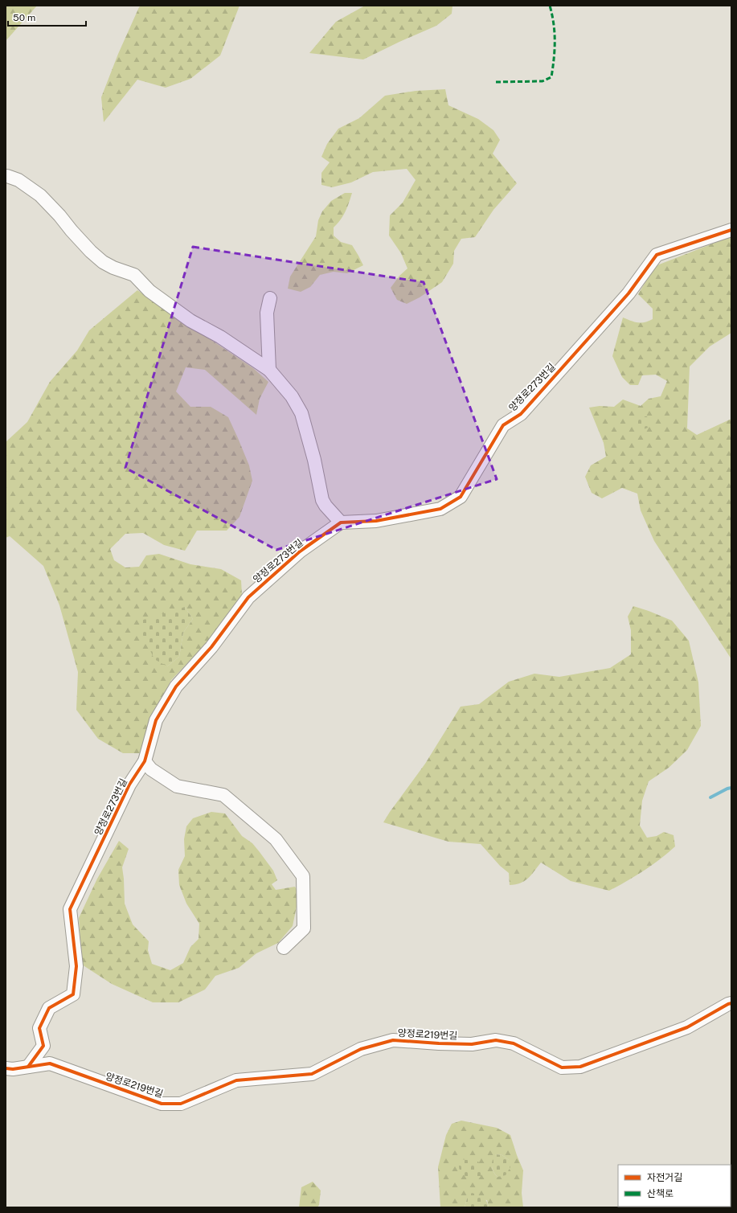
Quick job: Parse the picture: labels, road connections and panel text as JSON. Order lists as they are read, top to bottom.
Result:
{
  "streets": {
    "street": ["양정로273번길", "양정로219번길"]
  },
  "crossings": [
    ["양정로273번길", "양정로219번길"]
  ],
  "legend": ["자전거길", "산책로"],
  "scale_bar": "50 m"
}
